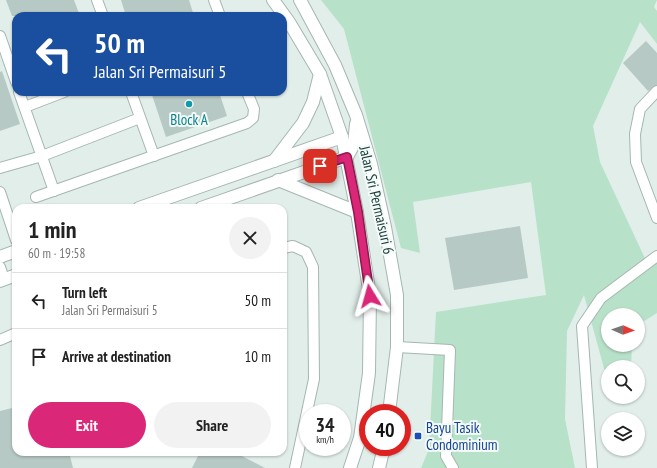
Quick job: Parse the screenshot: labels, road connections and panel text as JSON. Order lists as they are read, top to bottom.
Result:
{
  "streets": {
    "street": ["Jalan Sri Permaisuri 6"]
  },
  "places": {
    "other": ["Block A"],
    "transit": ["Bayu Tasik Condominium"]
  },
  "north": "right",
  "page": {
    "turn": ["50 m", "Jalan Sri Permaisuri 5"],
    "heading": ["1 min", "60 m · 19:58"],
    "list": [
      {
        "name": "Turn left",
        "note": "Jalan Sri Permaisuri 5",
        "value": "50 m"
      },
      {
        "name": "Arrive at destination",
        "value": "10 m"
      }
    ],
    "buttons": ["Exit", "Share"],
    "speed": "34 km/h",
    "limit": "40"
  }
}
